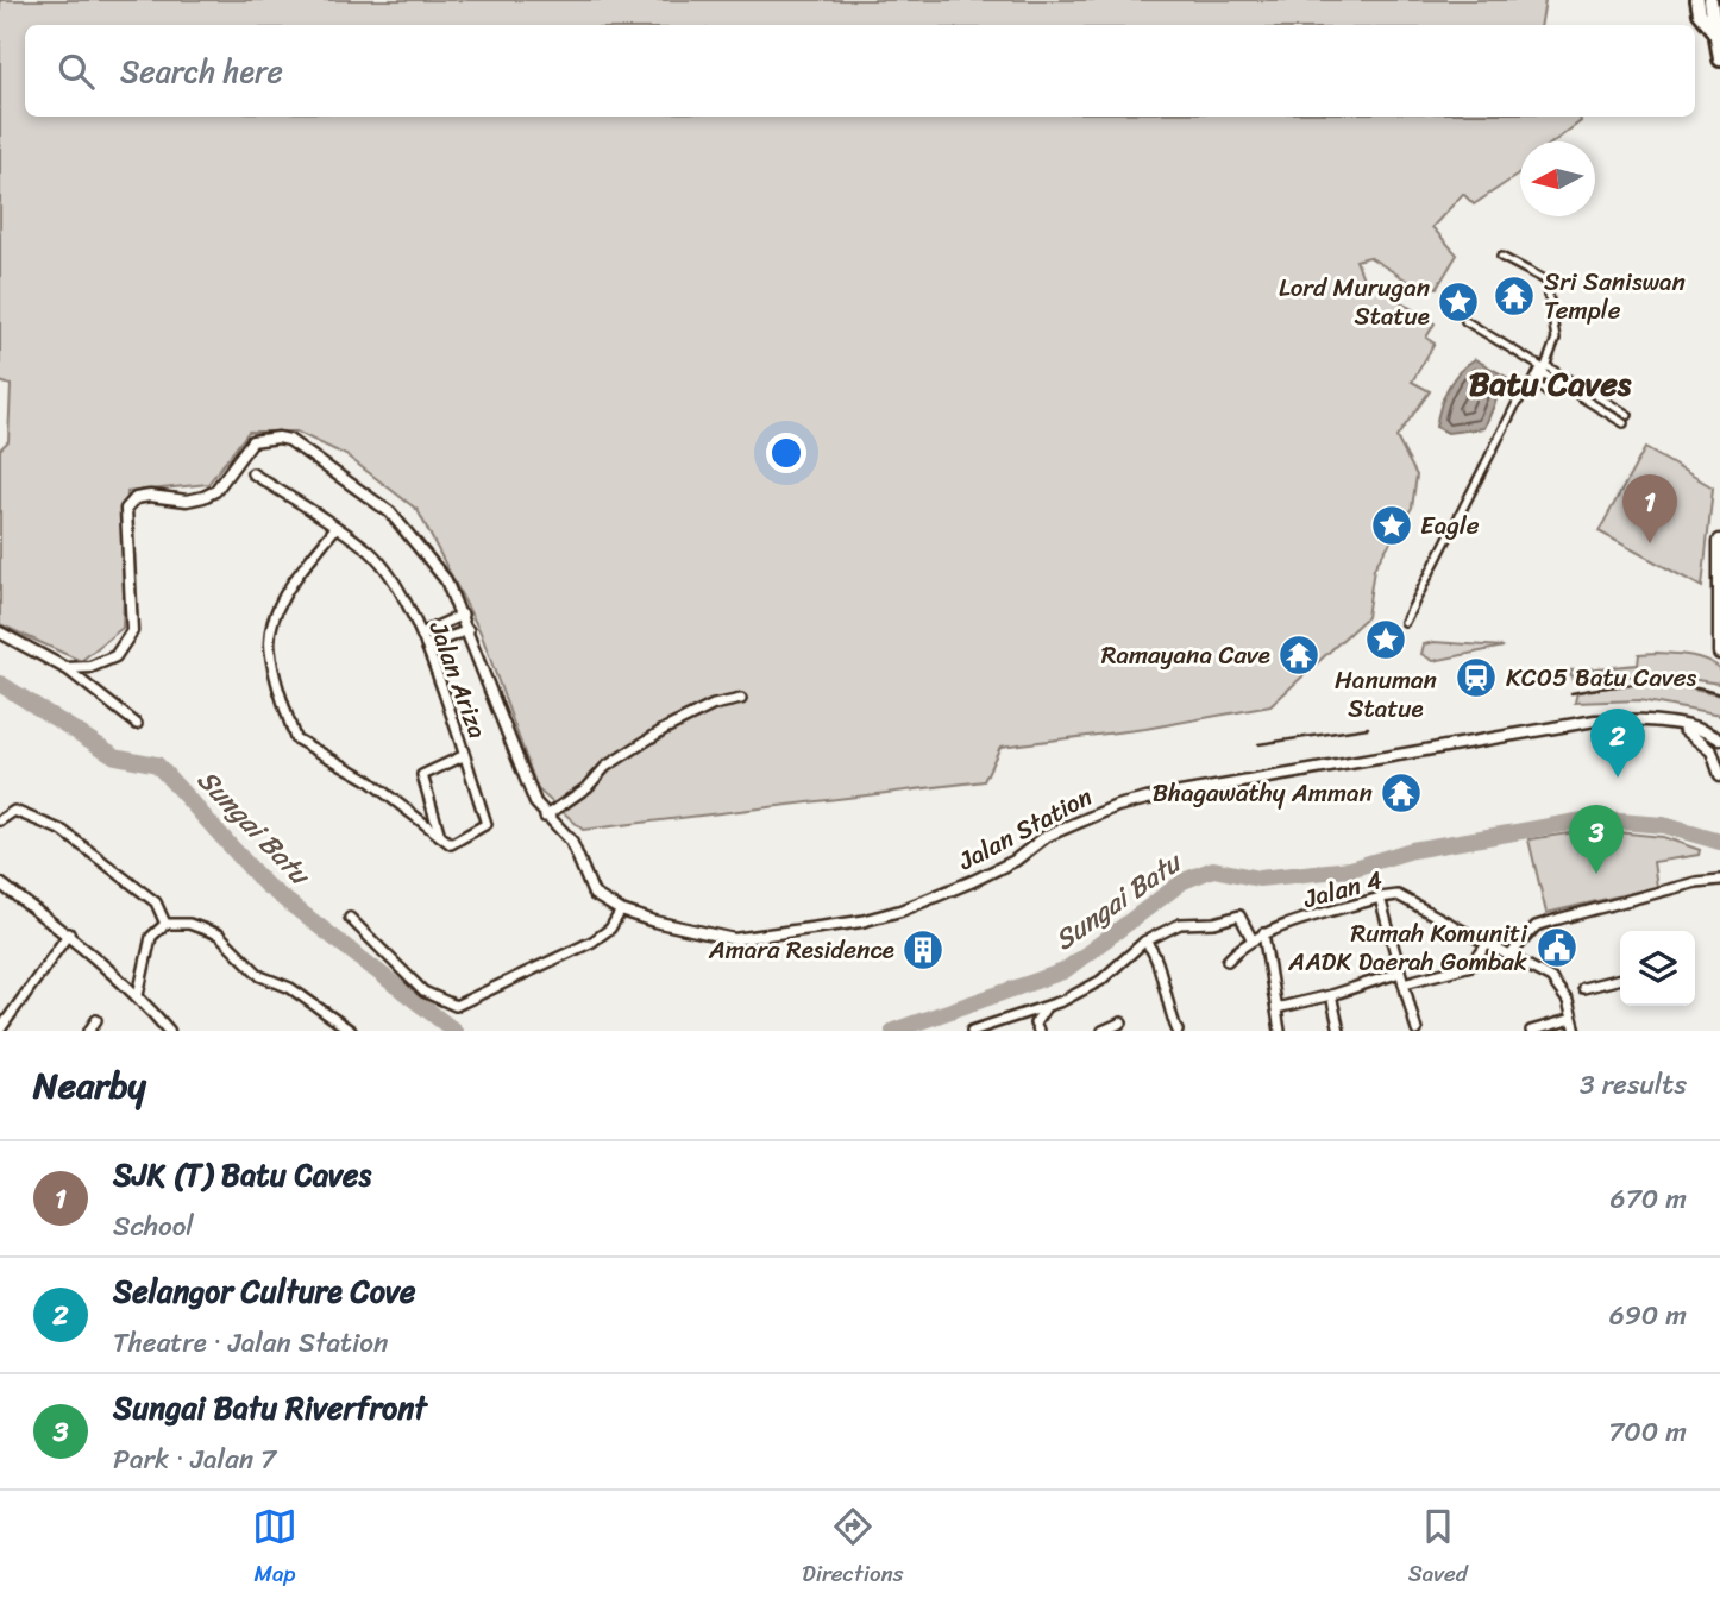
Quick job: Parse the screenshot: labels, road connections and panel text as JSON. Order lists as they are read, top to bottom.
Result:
{
  "streets": {
    "street": ["Jalan Ariza", "Jalan Station", "Jalan 4"]
  },
  "districts": ["Batu Caves"],
  "water": ["Sungai Batu"],
  "places": {
    "temple": ["Sri Saniswan Temple", "Ramayana Cave", "Bhagawathy Amman"],
    "place": ["Lord Murugan Statue", "Eagle", "Hanuman Statue"],
    "station": ["KC05 Batu Caves"],
    "public building": ["Rumah Komuniti AADK Daerah Gombak"],
    "building": ["Amara Residence"]
  },
  "north": "left",
  "page": {
    "search": "Search here",
    "pins": ["1", "2", "3"],
    "heading": ["Nearby", "3 results"],
    "list": [
      {
        "mark": "1",
        "name": "SJK (T) Batu Caves",
        "note": "School",
        "value": "670 m"
      },
      {
        "mark": "2",
        "name": "Selangor Culture Cove",
        "note": "Theatre · Jalan Station",
        "value": "690 m"
      },
      {
        "mark": "3",
        "name": "Sungai Batu Riverfront",
        "note": "Park · Jalan 7",
        "value": "700 m"
      }
    ],
    "nav": ["Map", "Directions", "Saved"]
  }
}
